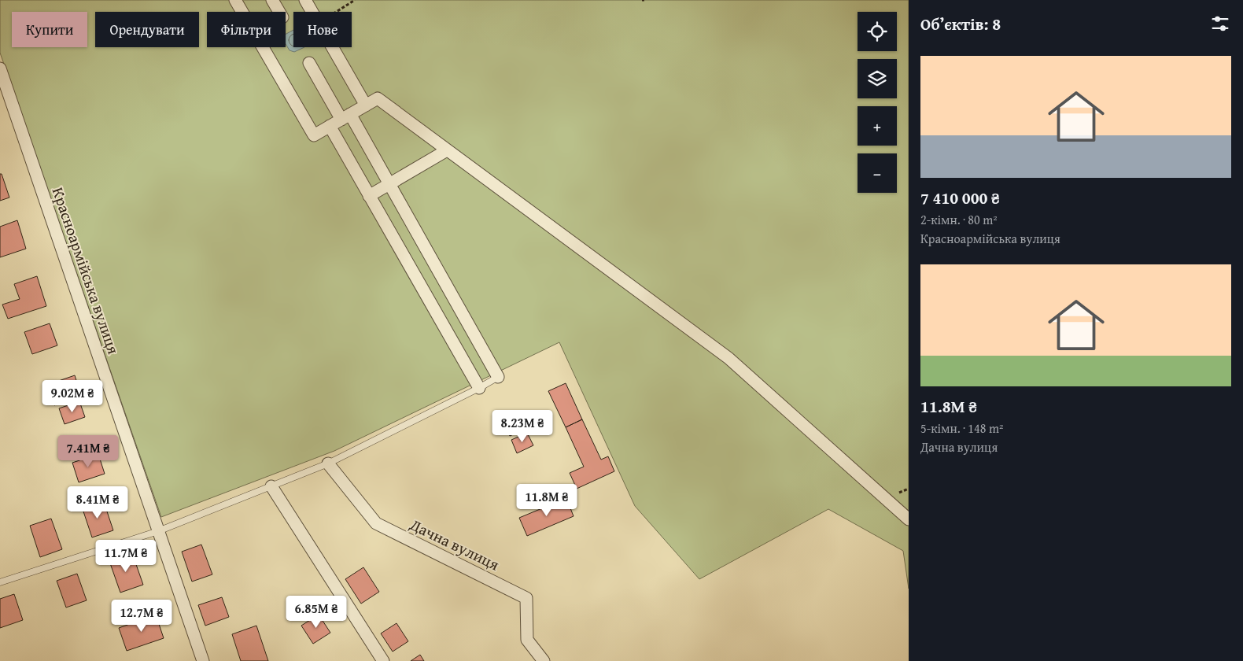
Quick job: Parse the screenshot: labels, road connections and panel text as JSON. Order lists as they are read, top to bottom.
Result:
{
  "streets": {
    "street": ["Красноармійська вулиця", "Дачна вулиця"]
  },
  "page": {
    "heading": "Об’єктів: 8",
    "map_buttons": ["+", "−"],
    "chip": [
      "Купити",
      "Орендувати",
      "Фільтри",
      "Нове"
    ],
    "list": [
      {
        "name": "7 410 000 ₴",
        "note": "2-кімн. · 80 m² · Красноармійська вулиця"
      },
      {
        "name": "11.8M ₴",
        "note": "5-кімн. · 148 m² · Дачна вулиця"
      }
    ],
    "price": [
      "9.02M ₴",
      "8.23M ₴",
      "7.41M ₴",
      "11.8M ₴",
      "8.41M ₴",
      "11.7M ₴",
      "6.85M ₴",
      "12.7M ₴"
    ]
  }
}
